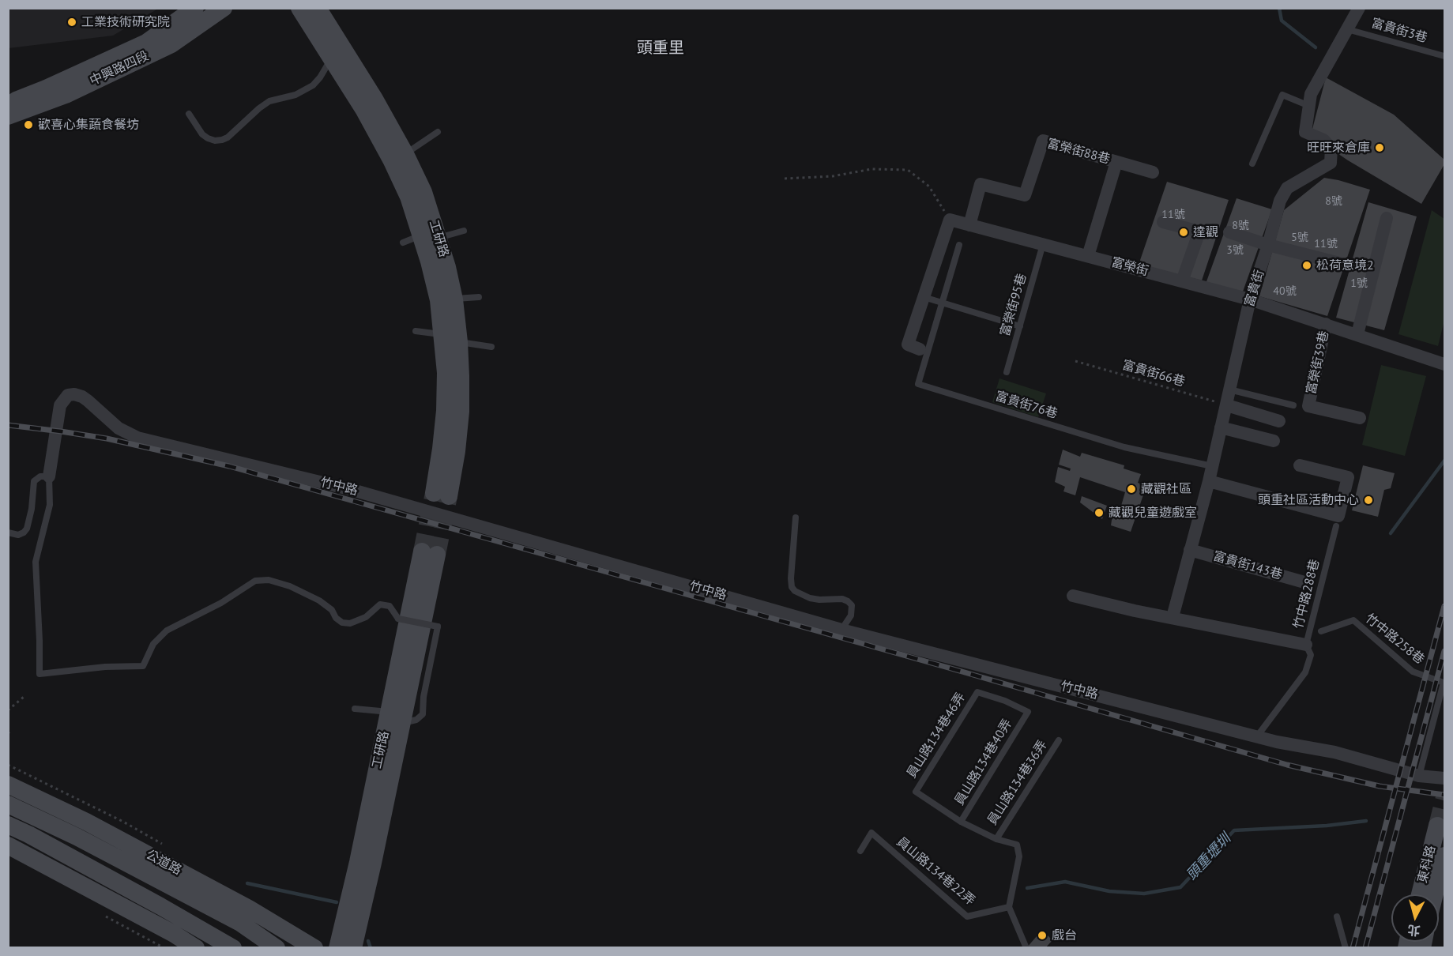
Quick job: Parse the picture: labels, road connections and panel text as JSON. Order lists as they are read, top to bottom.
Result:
{
  "streets": {
    "street": [
      "中興路四段",
      "富榮街88巷",
      "工研路",
      "富榮街",
      "富貴街",
      "富榮街39巷",
      "竹中路",
      "富貴街143巷",
      "公道路",
      "東科路"
    ],
    "lane": [
      "富貴街3巷",
      "富榮街95巷",
      "富貴街76巷",
      "竹中路288巷",
      "竹中路258巷",
      "員山路134巷46弄",
      "員山路134巷40弄",
      "員山路134巷36弄",
      "員山路134巷22弄"
    ],
    "path": ["富貴街66巷"]
  },
  "crossings": [
    ["富貴街3巷", "富貴街"],
    ["富榮街88巷", "富榮街"],
    ["富榮街", "富貴街"],
    ["富榮街", "富榮街95巷"],
    ["富榮街", "富榮街39巷"],
    ["富貴街", "富貴街66巷"],
    ["富貴街", "富貴街76巷"],
    ["富貴街", "富貴街143巷"],
    ["竹中路", "竹中路288巷"],
    ["竹中路", "竹中路258巷"],
    ["員山路134巷46弄", "員山路134巷40弄"]
  ],
  "districts": ["頭重里"],
  "water": ["頭重壢圳"],
  "places": [
    "工業技術研究院",
    "歡喜心集蔬食餐坊",
    "旺旺來倉庫",
    "達觀",
    "松荷意境2",
    "藏觀社區",
    "頭重社區活動中心",
    "藏觀兒童遊戲室",
    "戲台"
  ],
  "house_numbers": [
    "8號",
    "11號",
    "8號",
    "5號",
    "11號",
    "3號",
    "1號",
    "40號"
  ],
  "north": "bottom"
}
